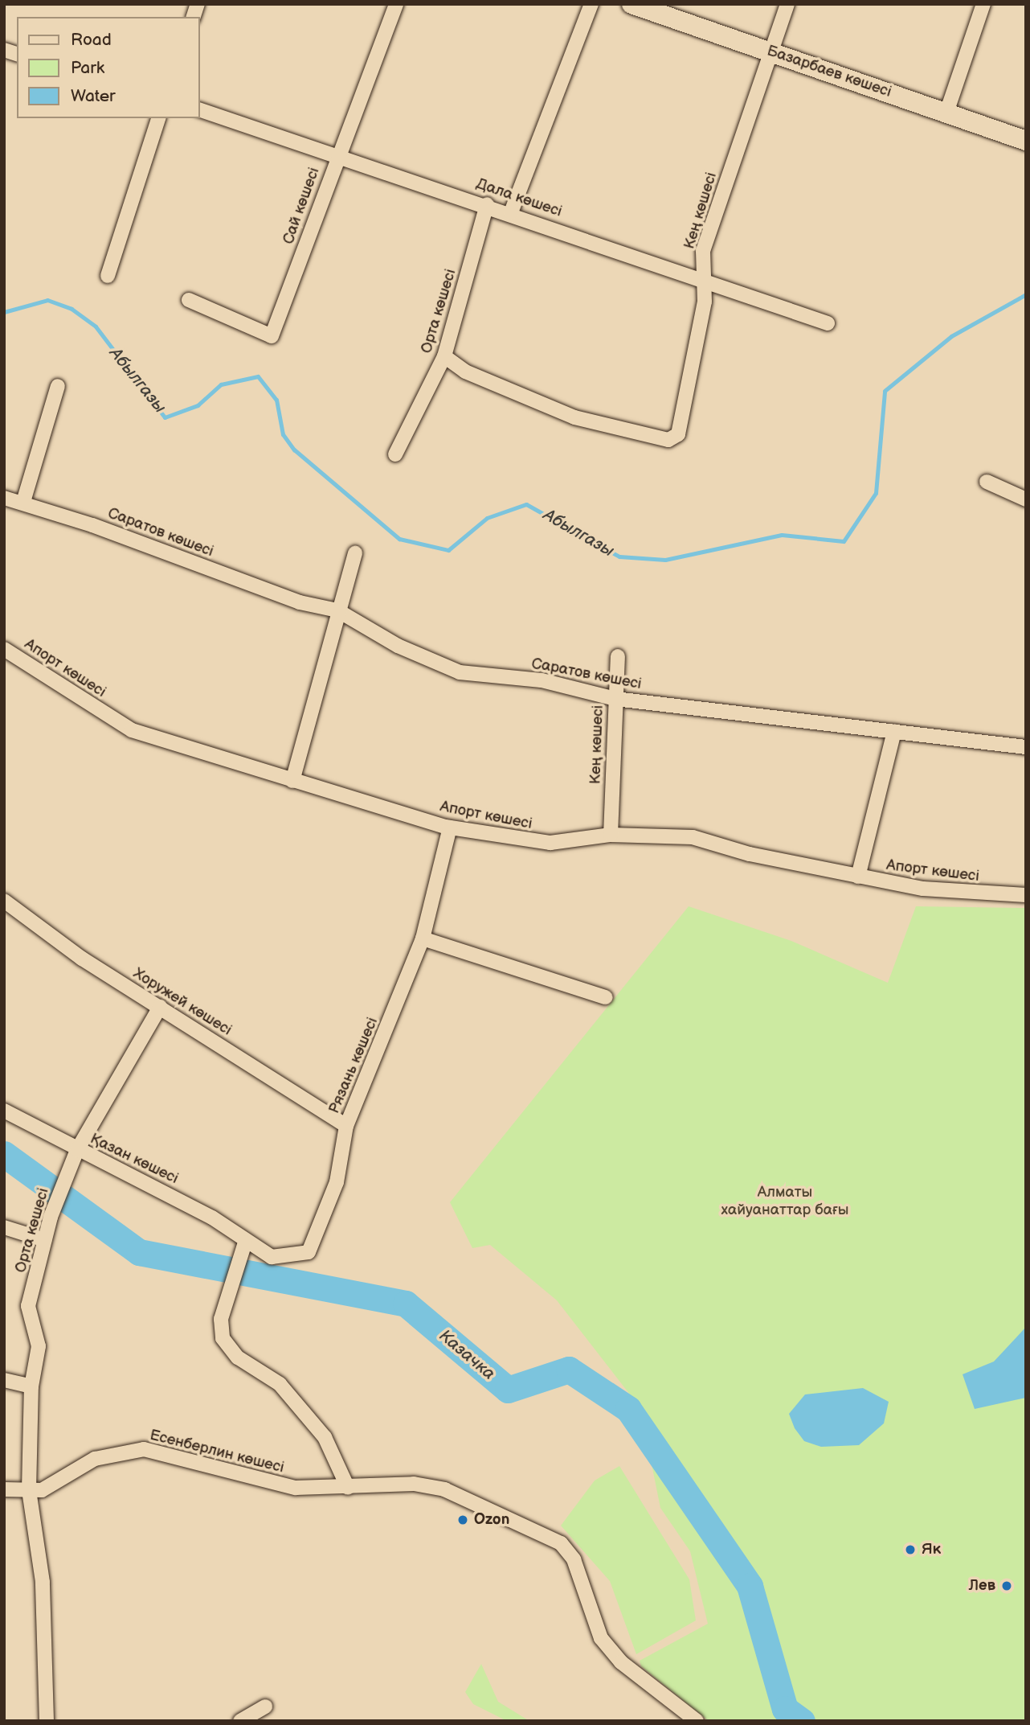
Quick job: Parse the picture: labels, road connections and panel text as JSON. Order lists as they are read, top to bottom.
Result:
{
  "streets": {
    "street": [
      "Базарбаев көшесі",
      "Дала көшесі",
      "Сай көшесі",
      "Кең көшесі",
      "Орта көшесі",
      "Саратов көшесі",
      "Апорт көшесі",
      "Хоружей көшесі",
      "Рязань көшесі",
      "Қазан көшесі",
      "Есенберлин көшесі"
    ]
  },
  "crossings": [
    ["Базарбаев көшесі", "Кең көшесі"],
    ["Дала көшесі", "Сай көшесі"],
    ["Дала көшесі", "Кең көшесі"],
    ["Дала көшесі", "Орта көшесі"],
    ["Кең көшесі", "Орта көшесі"],
    ["Кең көшесі", "Саратов көшесі"],
    ["Кең көшесі", "Апорт көшесі"],
    ["Орта көшесі", "Хоружей көшесі"],
    ["Орта көшесі", "Қазан көшесі"],
    ["Орта көшесі", "Есенберлин көшесі"],
    ["Апорт көшесі", "Рязань көшесі"],
    ["Хоружей көшесі", "Рязань көшесі"],
    ["Рязань көшесі", "Қазан көшесі"]
  ],
  "water": ["Абылгазы", "Казачка"],
  "parks": ["Алматы хайуанаттар бағы"],
  "places": ["Ozon", "Як", "Лев"],
  "legend": ["Road", "Park", "Water"]
}
